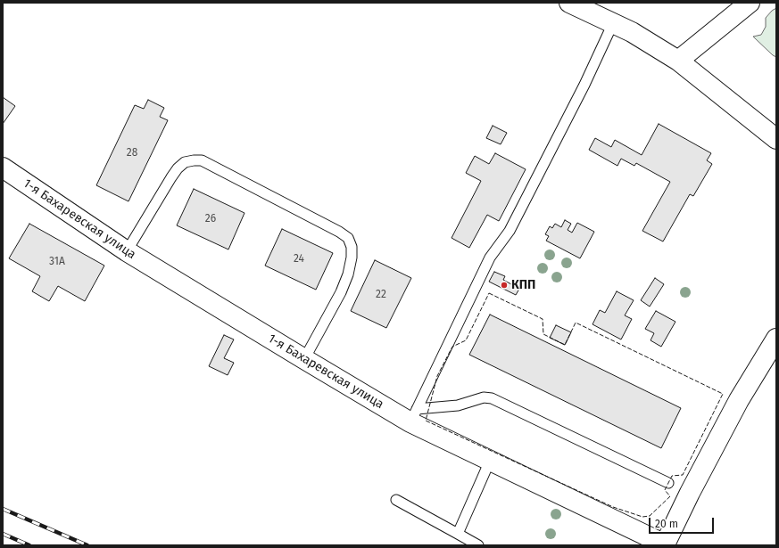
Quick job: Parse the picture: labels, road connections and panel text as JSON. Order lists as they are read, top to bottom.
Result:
{
  "streets": {
    "street": ["1-я Бахаревская улица"]
  },
  "places": ["КПП"],
  "house_numbers": [
    "28",
    "26",
    "24",
    "31А",
    "22"
  ],
  "scale_bar": "20 m"
}
